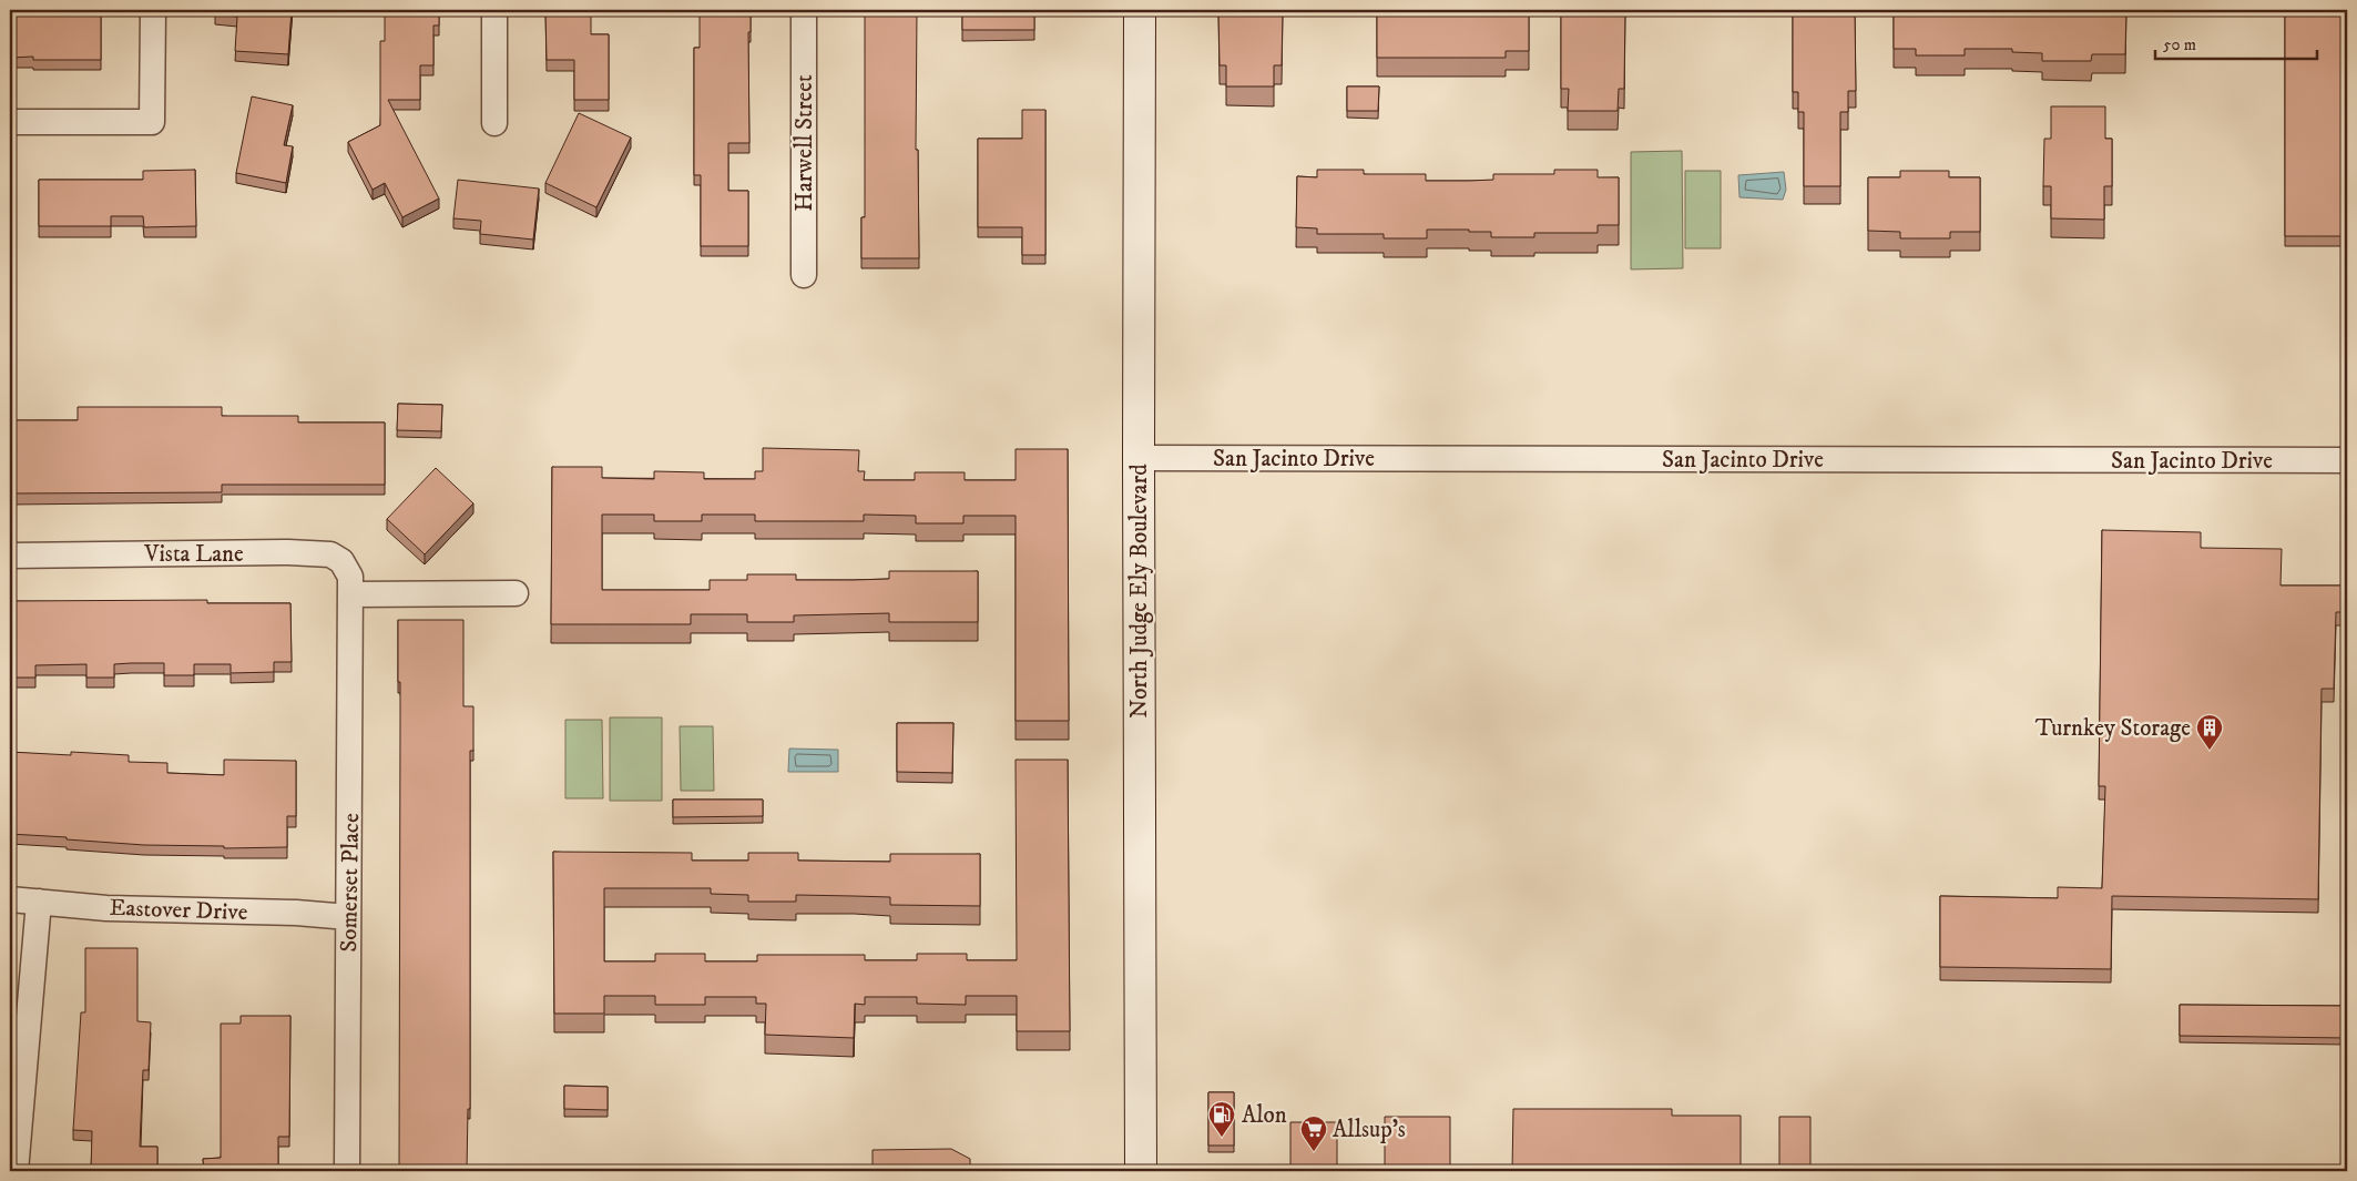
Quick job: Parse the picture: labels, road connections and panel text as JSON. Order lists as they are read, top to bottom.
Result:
{
  "streets": {
    "main road": ["North Judge Ely Boulevard"],
    "street": [
      "Harwell Street",
      "San Jacinto Drive",
      "Vista Lane",
      "Somerset Place",
      "Eastover Drive"
    ]
  },
  "crossings": [
    ["San Jacinto Drive", "North Judge Ely Boulevard"],
    ["Vista Lane", "Somerset Place"],
    ["Somerset Place", "Eastover Drive"]
  ],
  "places": {
    "building": ["Turnkey Storage"],
    "fuel station": ["Alon"],
    "supermarket": ["Allsup's"]
  },
  "scale_bar": "50 m"
}
